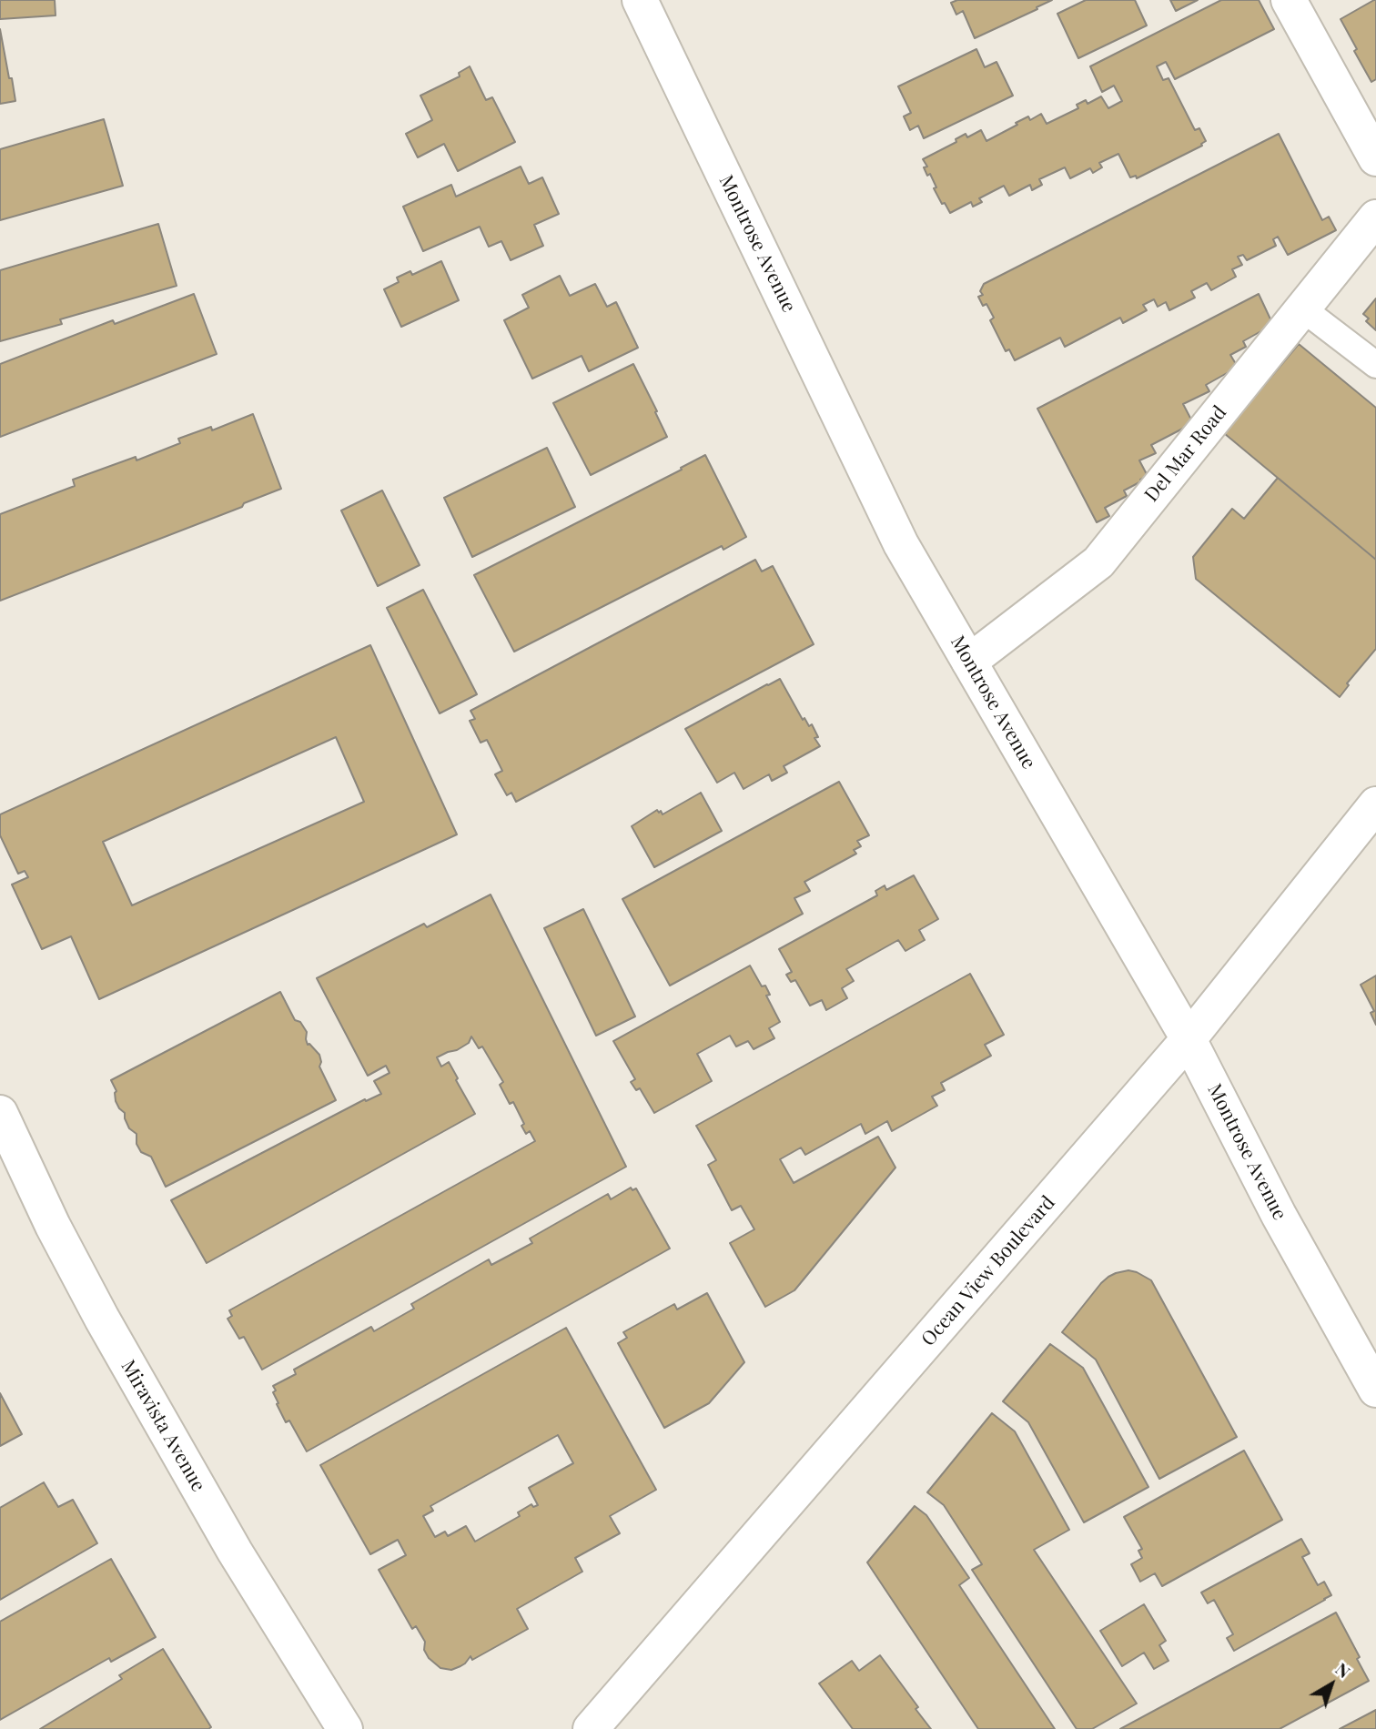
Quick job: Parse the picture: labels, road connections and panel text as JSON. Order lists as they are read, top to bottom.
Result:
{
  "streets": {
    "street": [
      "Montrose Avenue",
      "Del Mar Road",
      "Ocean View Boulevard",
      "Miravista Avenue"
    ]
  },
  "crossings": [
    ["Montrose Avenue", "Del Mar Road"],
    ["Montrose Avenue", "Ocean View Boulevard"]
  ],
  "north": "top right"
}
